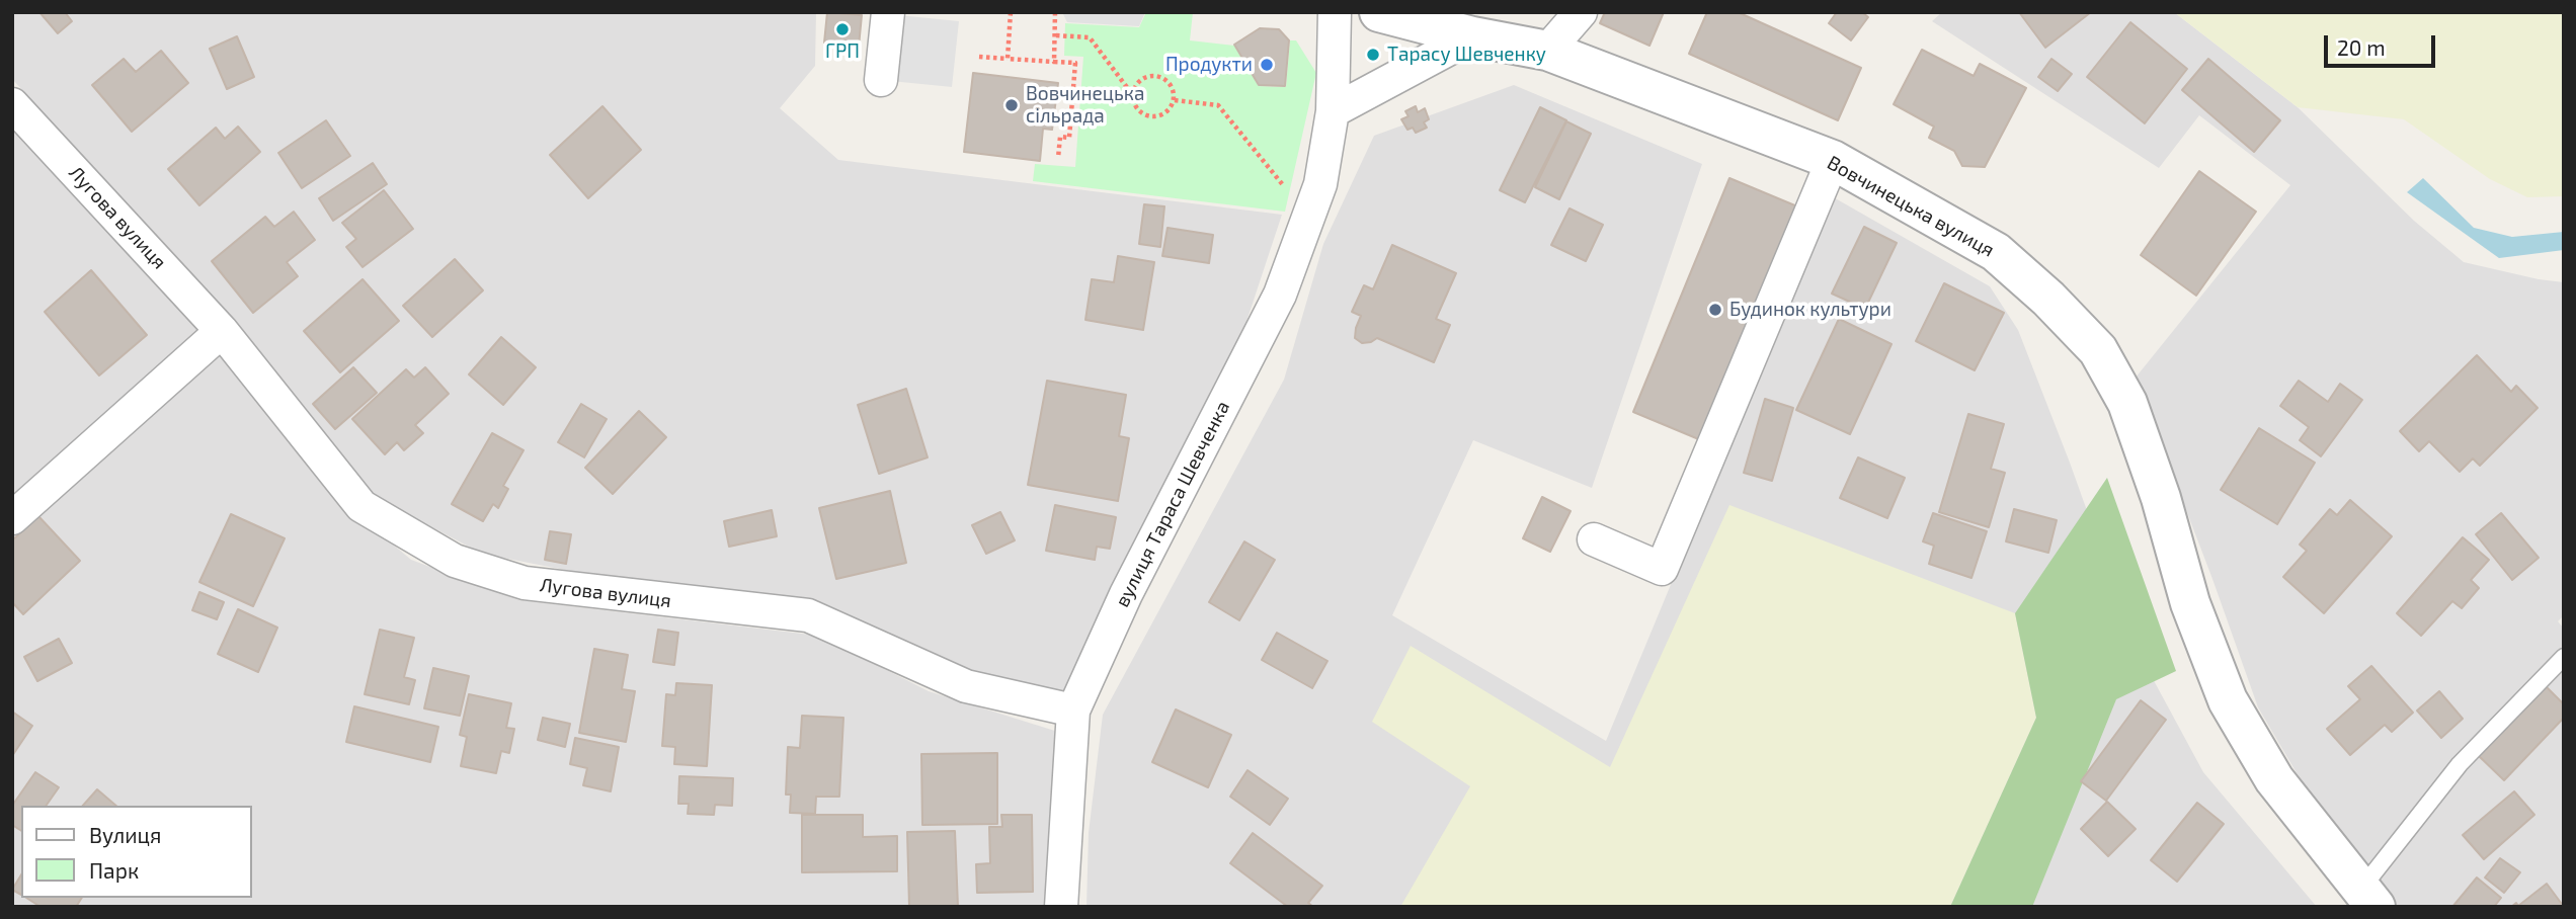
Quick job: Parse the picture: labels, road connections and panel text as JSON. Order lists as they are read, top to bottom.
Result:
{
  "streets": {
    "street": ["Вовчинецька вулиця", "Лугова вулиця", "вулиця Тараса Шевченка"]
  },
  "crossings": [
    ["Лугова вулиця", "вулиця Тараса Шевченка"]
  ],
  "places": [
    "ГРП",
    "Тарасу Шевченку",
    "Продукти",
    "Вовчинецька сільрада",
    "Будинок культури"
  ],
  "legend": ["Вулиця", "Парк"],
  "scale_bar": "20 m"
}
